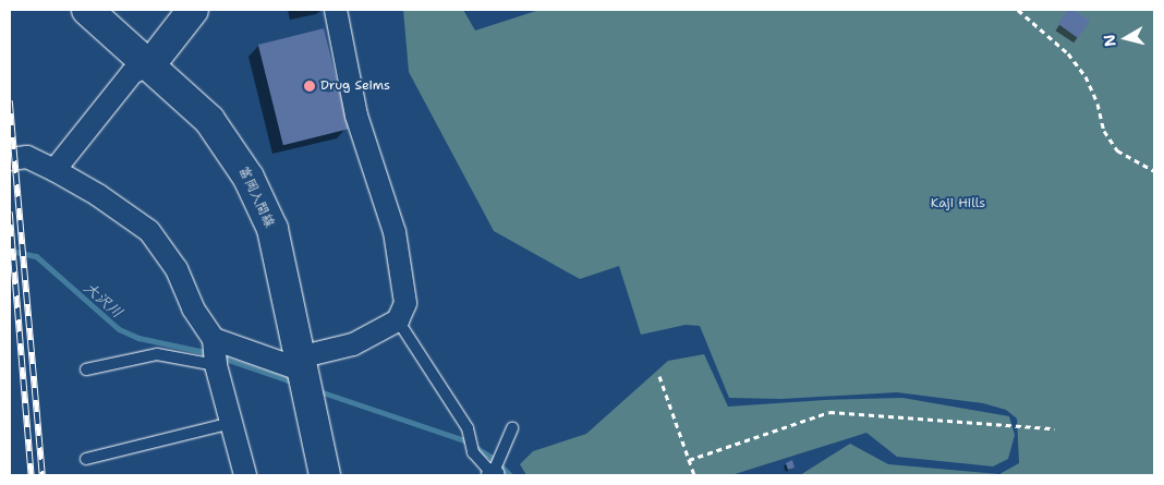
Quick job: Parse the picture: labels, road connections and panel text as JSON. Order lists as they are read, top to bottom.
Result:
{
  "streets": {
    "main road": ["富岡入間線"]
  },
  "water": ["大沢川"],
  "parks": ["Kaji Hills"],
  "places": ["Drug Seims"],
  "north": "left"
}
